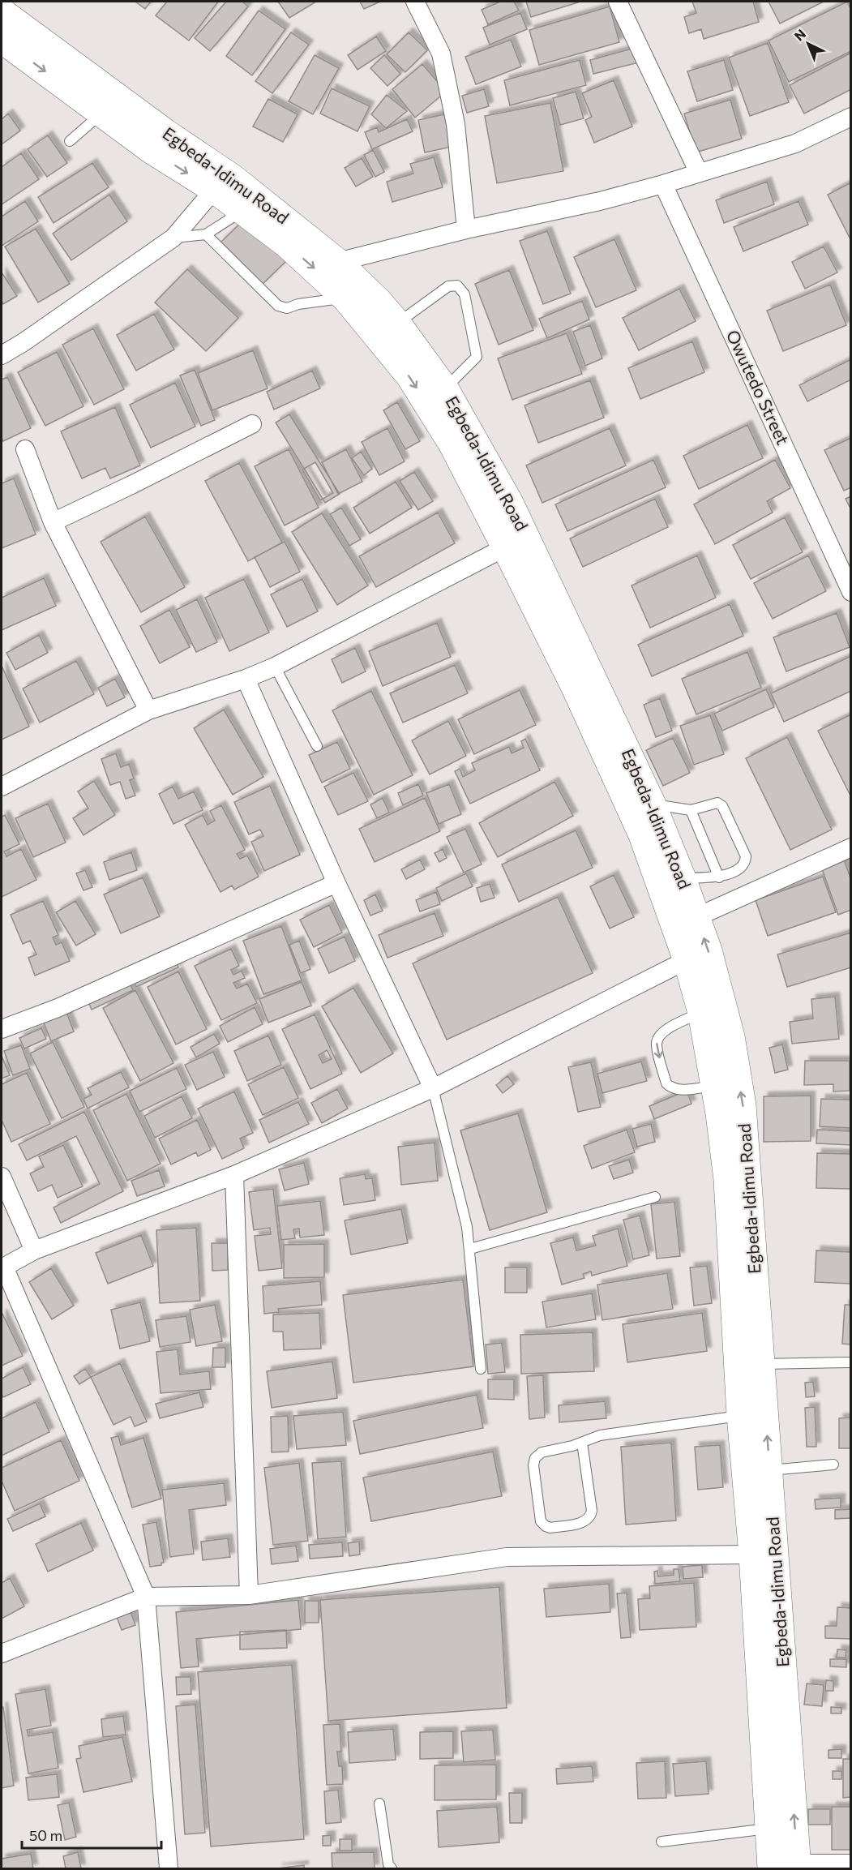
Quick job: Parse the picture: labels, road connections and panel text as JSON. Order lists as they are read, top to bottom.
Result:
{
  "streets": {
    "main road": ["Egbeda-Idimu Road"],
    "street": ["Owutedo Street"]
  },
  "scale_bar": "50 m",
  "north": "top left"
}
